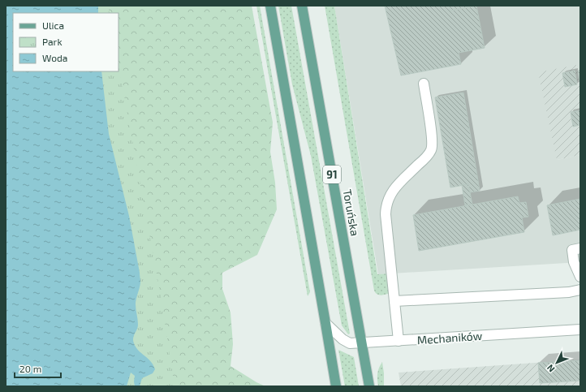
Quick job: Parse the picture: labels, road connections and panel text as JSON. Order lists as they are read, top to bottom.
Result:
{
  "streets": {
    "main road": ["91", "Toruńska"],
    "street": ["Mechaników"]
  },
  "crossings": [
    ["Toruńska", "Mechaników"]
  ],
  "legend": ["Ulica", "Park", "Woda"],
  "scale_bar": "20 m",
  "north": "bottom left"
}
